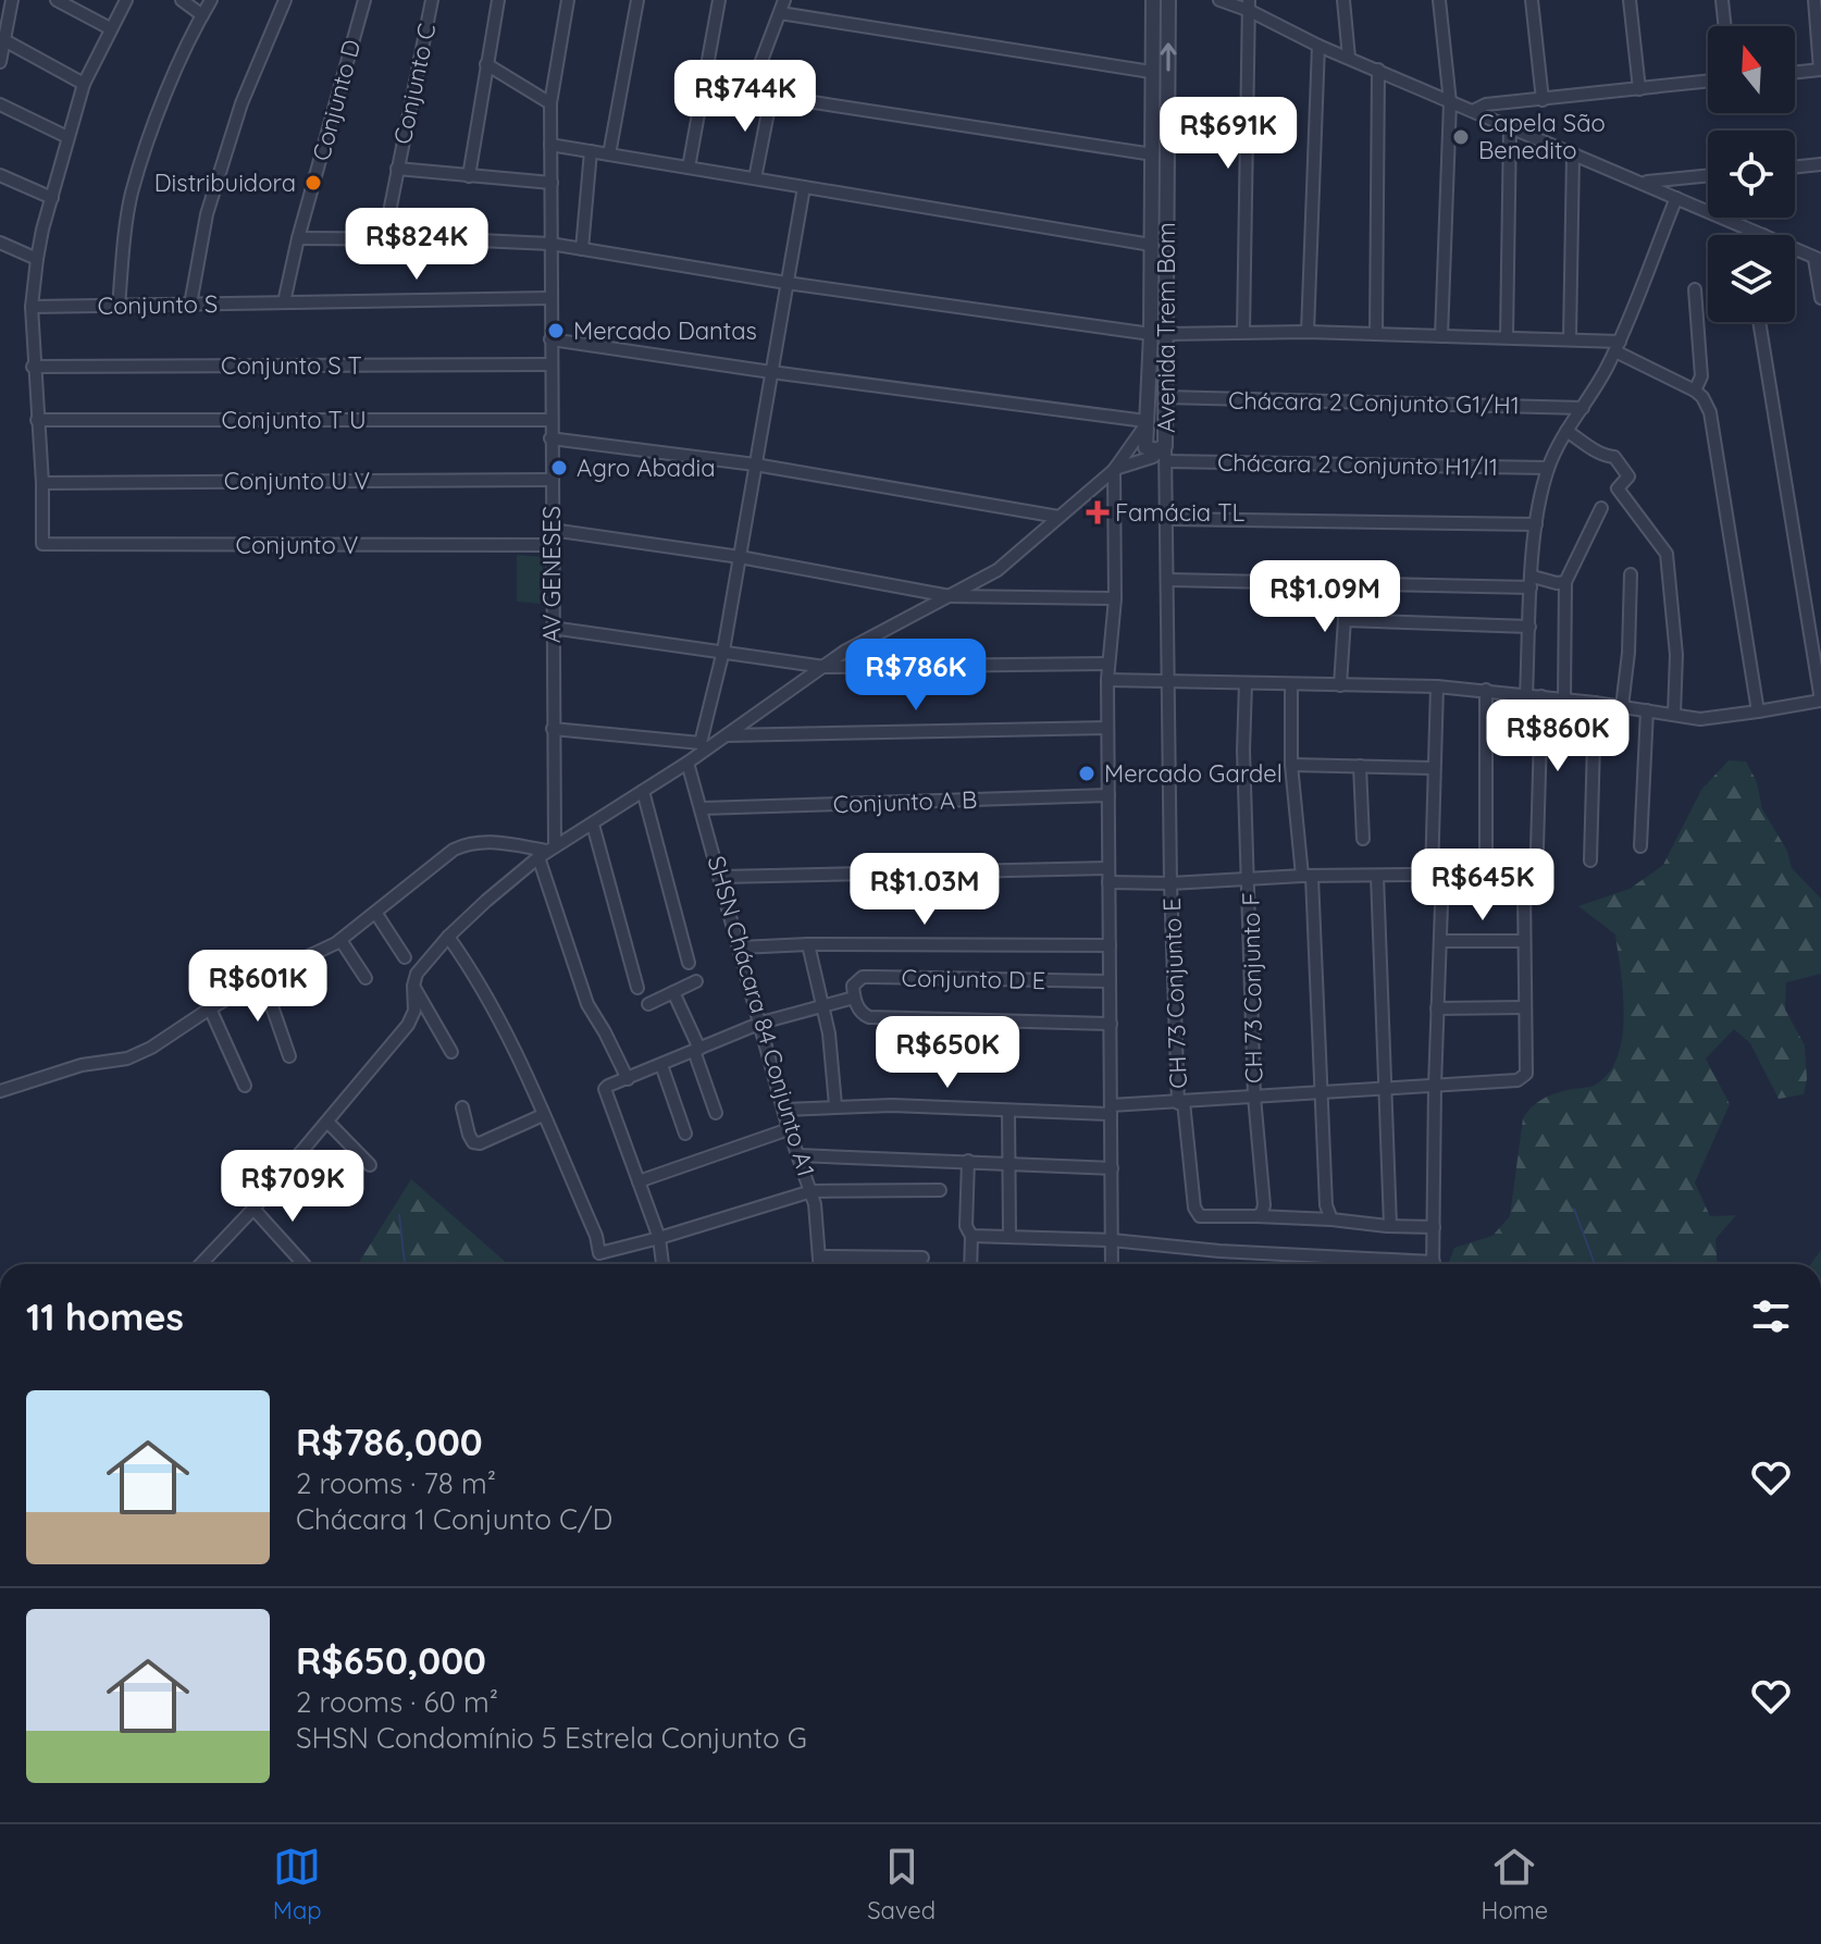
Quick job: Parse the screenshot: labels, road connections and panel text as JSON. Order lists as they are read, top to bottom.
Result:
{
  "streets": {
    "street": [
      "Conjunto C",
      "Conjunto D",
      "Conjunto S",
      "Avenida Trem Bom",
      "Conjunto S T",
      "Chácara 2 Conjunto G1/H1",
      "Conjunto T U",
      "Chácara 2 Conjunto H1/I1",
      "Conjunto U V",
      "Conjunto V",
      "AV GENESES",
      "Conjunto A B",
      "Conjunto D E",
      "CH 73 Conjunto F",
      "CH 73 Conjunto E",
      "SHSN Chácara 84 Conjunto A1"
    ]
  },
  "crossings": [
    ["Conjunto D", "Conjunto S"],
    ["Conjunto S", "AV GENESES"],
    ["Avenida Trem Bom", "Chácara 2 Conjunto G1/H1"],
    ["Avenida Trem Bom", "Chácara 2 Conjunto H1/I1"],
    ["Avenida Trem Bom", "CH 73 Conjunto E"],
    ["Conjunto S T", "AV GENESES"],
    ["Conjunto T U", "AV GENESES"],
    ["Chácara 2 Conjunto H1/I1", "CH 73 Conjunto E"],
    ["Conjunto U V", "Conjunto V"],
    ["Conjunto U V", "AV GENESES"],
    ["Conjunto V", "AV GENESES"],
    ["Conjunto A B", "SHSN Chácara 84 Conjunto A1"],
    ["CH 73 Conjunto F", "CH 73 Conjunto E"]
  ],
  "places": {
    "other": [
      "Capela São Benedito",
      "Distribuidora",
      "Mercado Dantas",
      "Agro Abadia",
      "Mercado Gardel"
    ],
    "health": ["Famácia TL"]
  },
  "north": "top",
  "page": {
    "price": [
      "R$744K",
      "R$691K",
      "R$824K",
      "R$1.09M",
      "R$786K",
      "R$860K",
      "R$645K",
      "R$1.03M",
      "R$601K",
      "R$650K",
      "R$709K"
    ],
    "heading": "11 homes",
    "list": [
      {
        "name": "R$786,000",
        "note": "2 rooms · 78 m² · Chácara 1 Conjunto C/D"
      },
      {
        "name": "R$650,000",
        "note": "2 rooms · 60 m² · SHSN Condomínio 5 Estrela Conjunto G"
      }
    ],
    "tabs": ["Map", "Saved", "Home"]
  }
}
